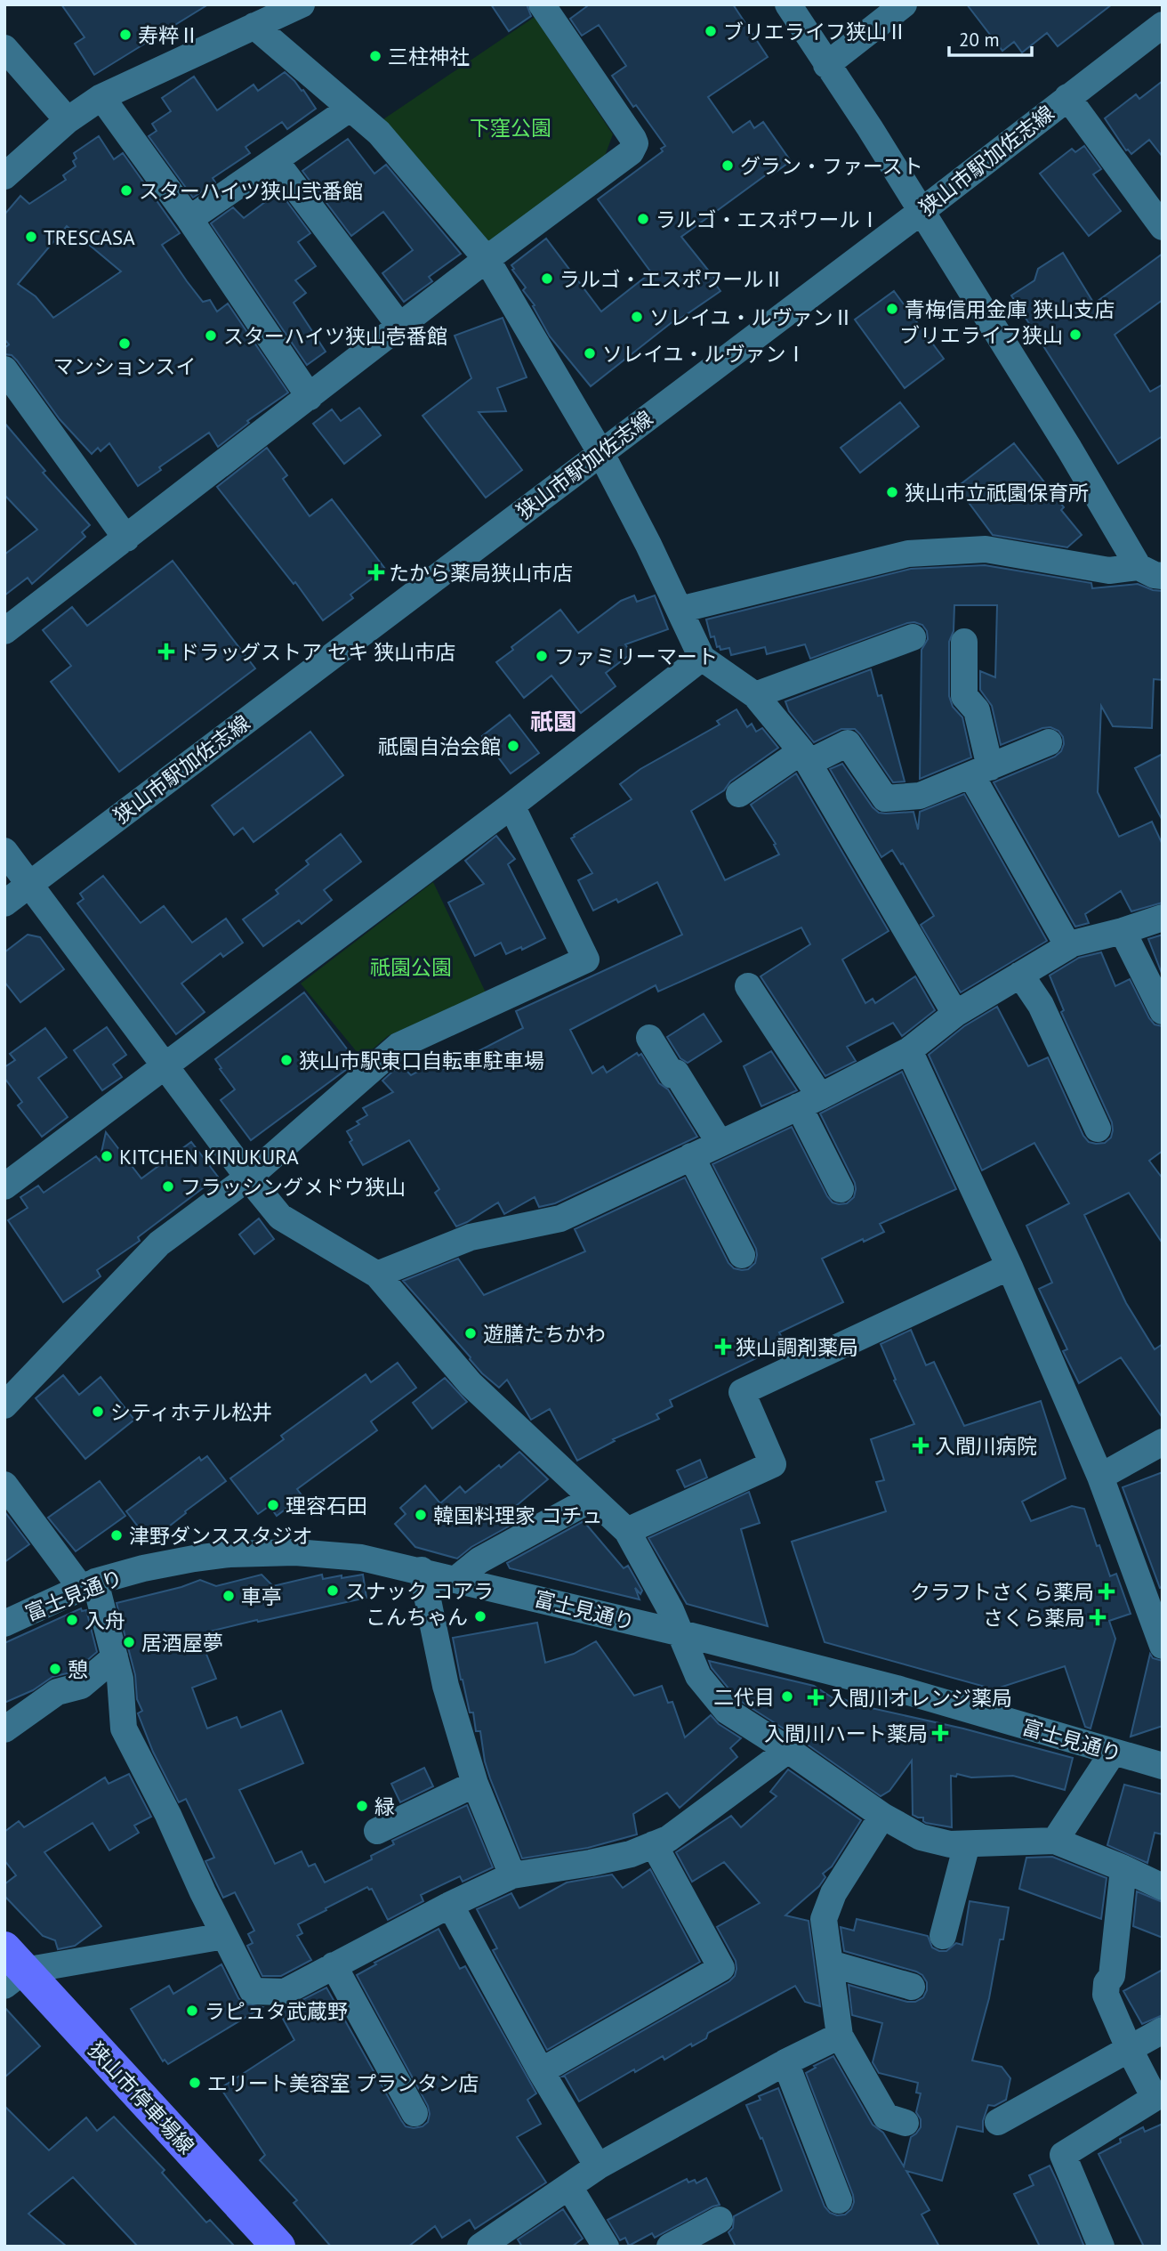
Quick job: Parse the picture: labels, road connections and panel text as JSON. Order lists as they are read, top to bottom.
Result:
{
  "streets": {
    "main road": ["狭山市停車場線"],
    "street": ["狭山市駅加佐志線", "富士見通り"]
  },
  "districts": ["祇園"],
  "parks": ["下窪公園", "祇園公園"],
  "places": {
    "other": [
      "ブリエライフ狭山Ⅱ",
      "寿粹Ⅱ",
      "三柱神社",
      "グラン・ファースト",
      "スターハイツ狭山弐番館",
      "ラルゴ・エスポワールⅠ",
      "TRESCASA",
      "ラルゴ・エスポワールⅡ",
      "青梅信用金庫 狭山支店",
      "ソレイユ・ルヴァンⅡ",
      "ブリエライフ狭山",
      "スターハイツ狭山壱番館",
      "マンションスイ",
      "ソレイユ・ルヴァンⅠ",
      "狭山市立祇園保育所",
      "ファミリーマート",
      "祇園自治会館",
      "狭山市駅東口自転車駐車場",
      "KITCHEN KINUKURA",
      "フラッシングメドウ狭山",
      "遊膳たちかわ",
      "シティホテル松井",
      "理容石田",
      "韓国料理家 コチュ",
      "津野ダンススタジオ",
      "スナック コアラ",
      "車亭",
      "こんちゃん",
      "入舟",
      "居酒屋夢",
      "憩",
      "二代目",
      "緑",
      "ラピュタ武蔵野",
      "エリート美容室 プランタン店"
    ],
    "health": [
      "たから薬局狭山市店",
      "ドラッグストア セキ 狭山市店",
      "狭山調剤薬局",
      "入間川病院",
      "クラフトさくら薬局",
      "さくら薬局",
      "入間川オレンジ薬局",
      "入間川ハート薬局"
    ]
  },
  "scale_bar": "20 m"
}
